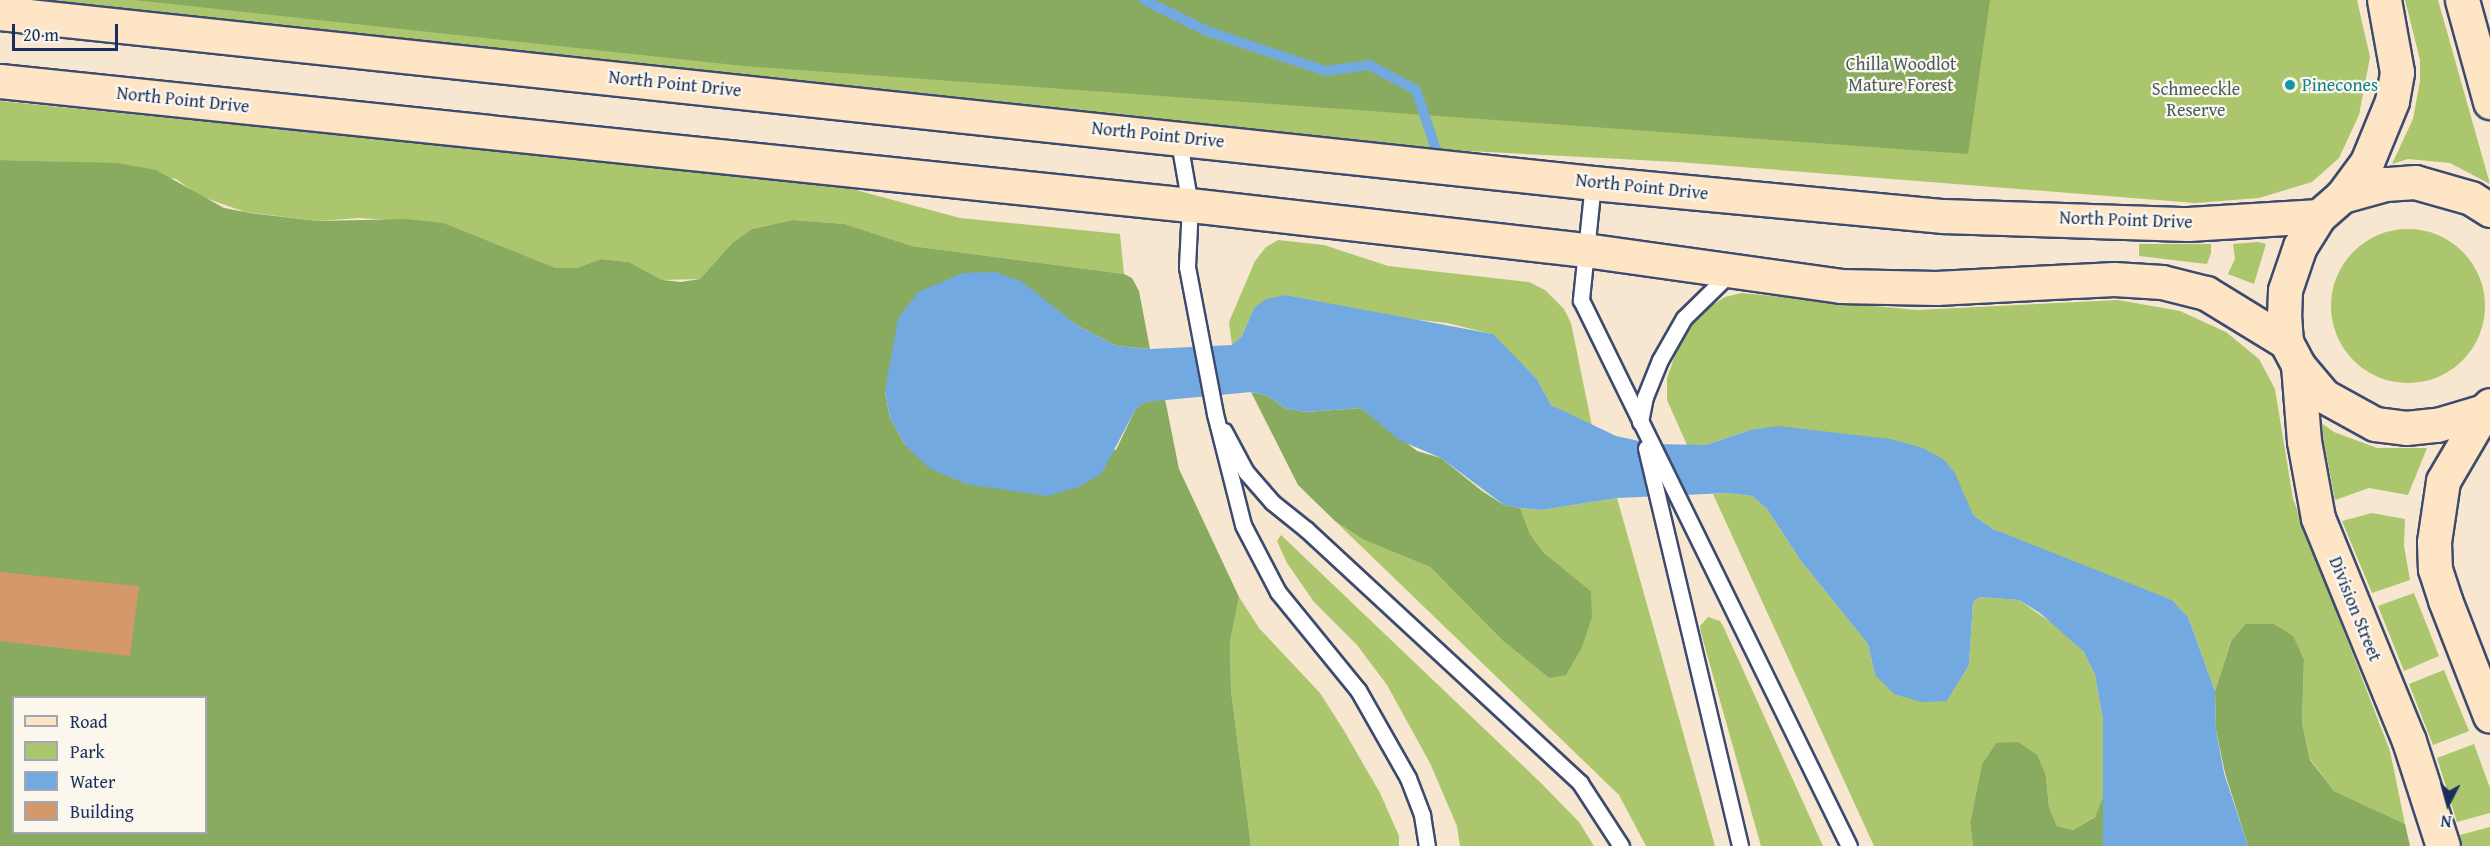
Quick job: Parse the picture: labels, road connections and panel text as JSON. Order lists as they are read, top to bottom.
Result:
{
  "streets": {
    "street": ["North Point Drive", "Division Street"]
  },
  "crossings": [
    ["North Point Drive", "Division Street"]
  ],
  "parks": ["Chilla Woodlot Mature Forest", "Schmeeckle Reserve"],
  "places": ["Pinecones"],
  "legend": [
    "Road",
    "Park",
    "Water",
    "Building"
  ],
  "scale_bar": "20 m",
  "north": "bottom"
}
